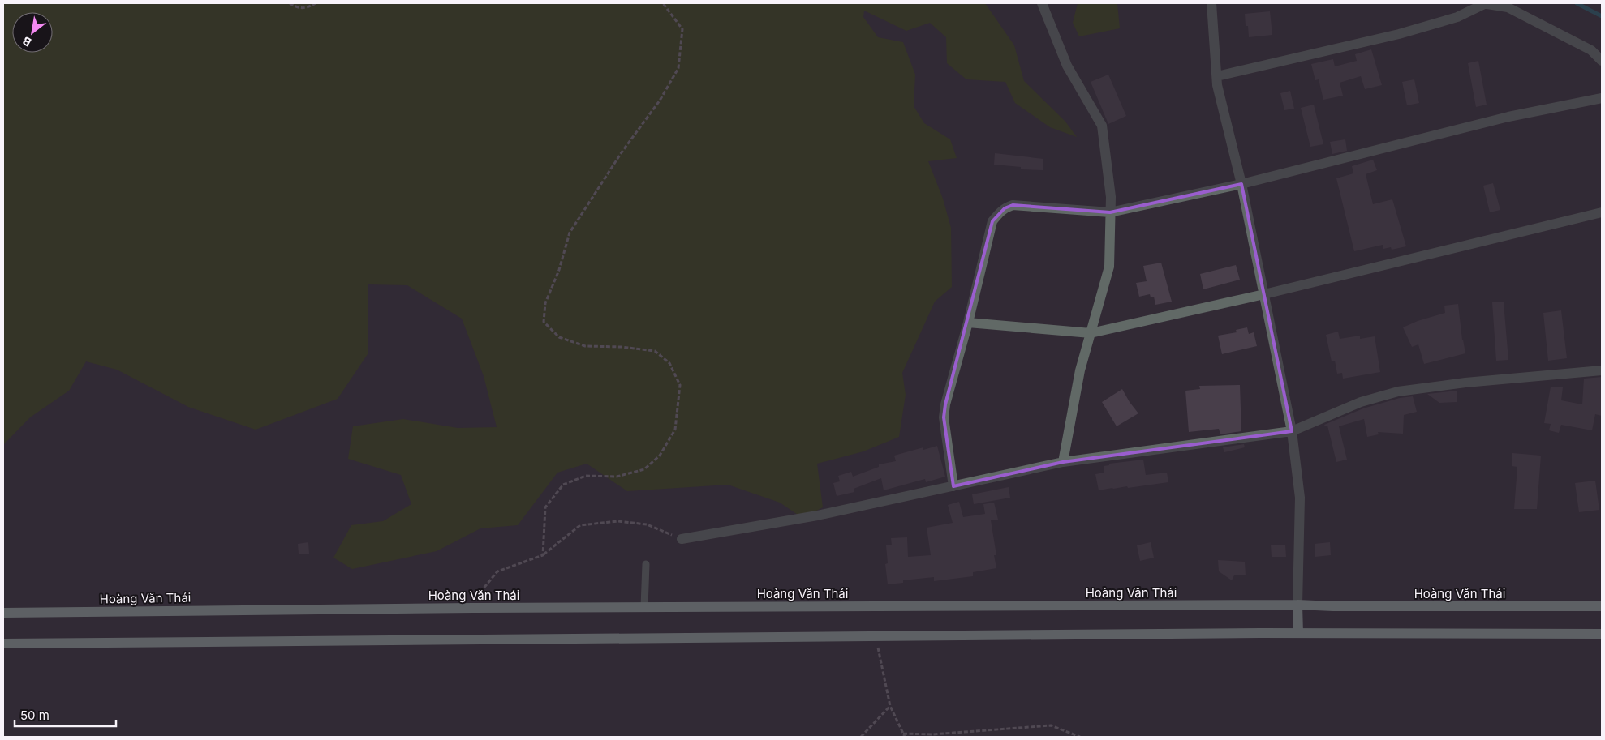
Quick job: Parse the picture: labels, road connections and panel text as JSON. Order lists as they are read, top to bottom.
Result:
{
  "streets": {
    "main road": ["Hoàng Văn Thái"]
  },
  "scale_bar": "50 m",
  "north": "bottom left"
}
